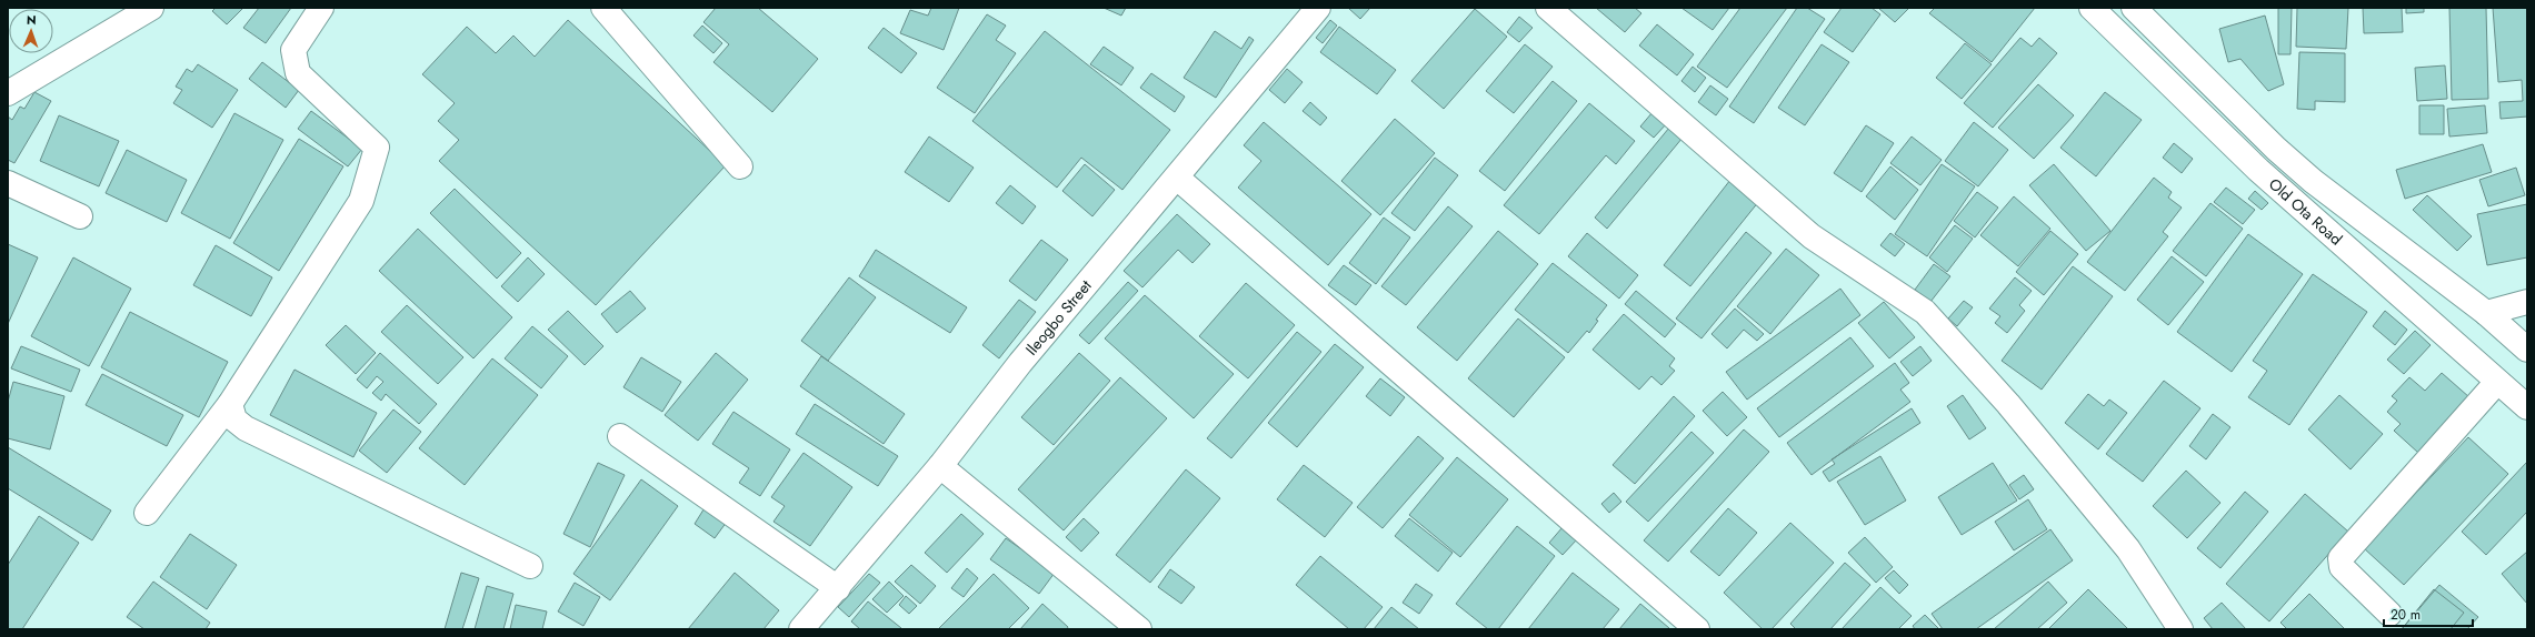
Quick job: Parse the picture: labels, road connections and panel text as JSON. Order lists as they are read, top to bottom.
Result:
{
  "streets": {
    "street": ["Old Ota Road", "Ileogbo Street"]
  },
  "scale_bar": "20 m",
  "north": "top"
}
